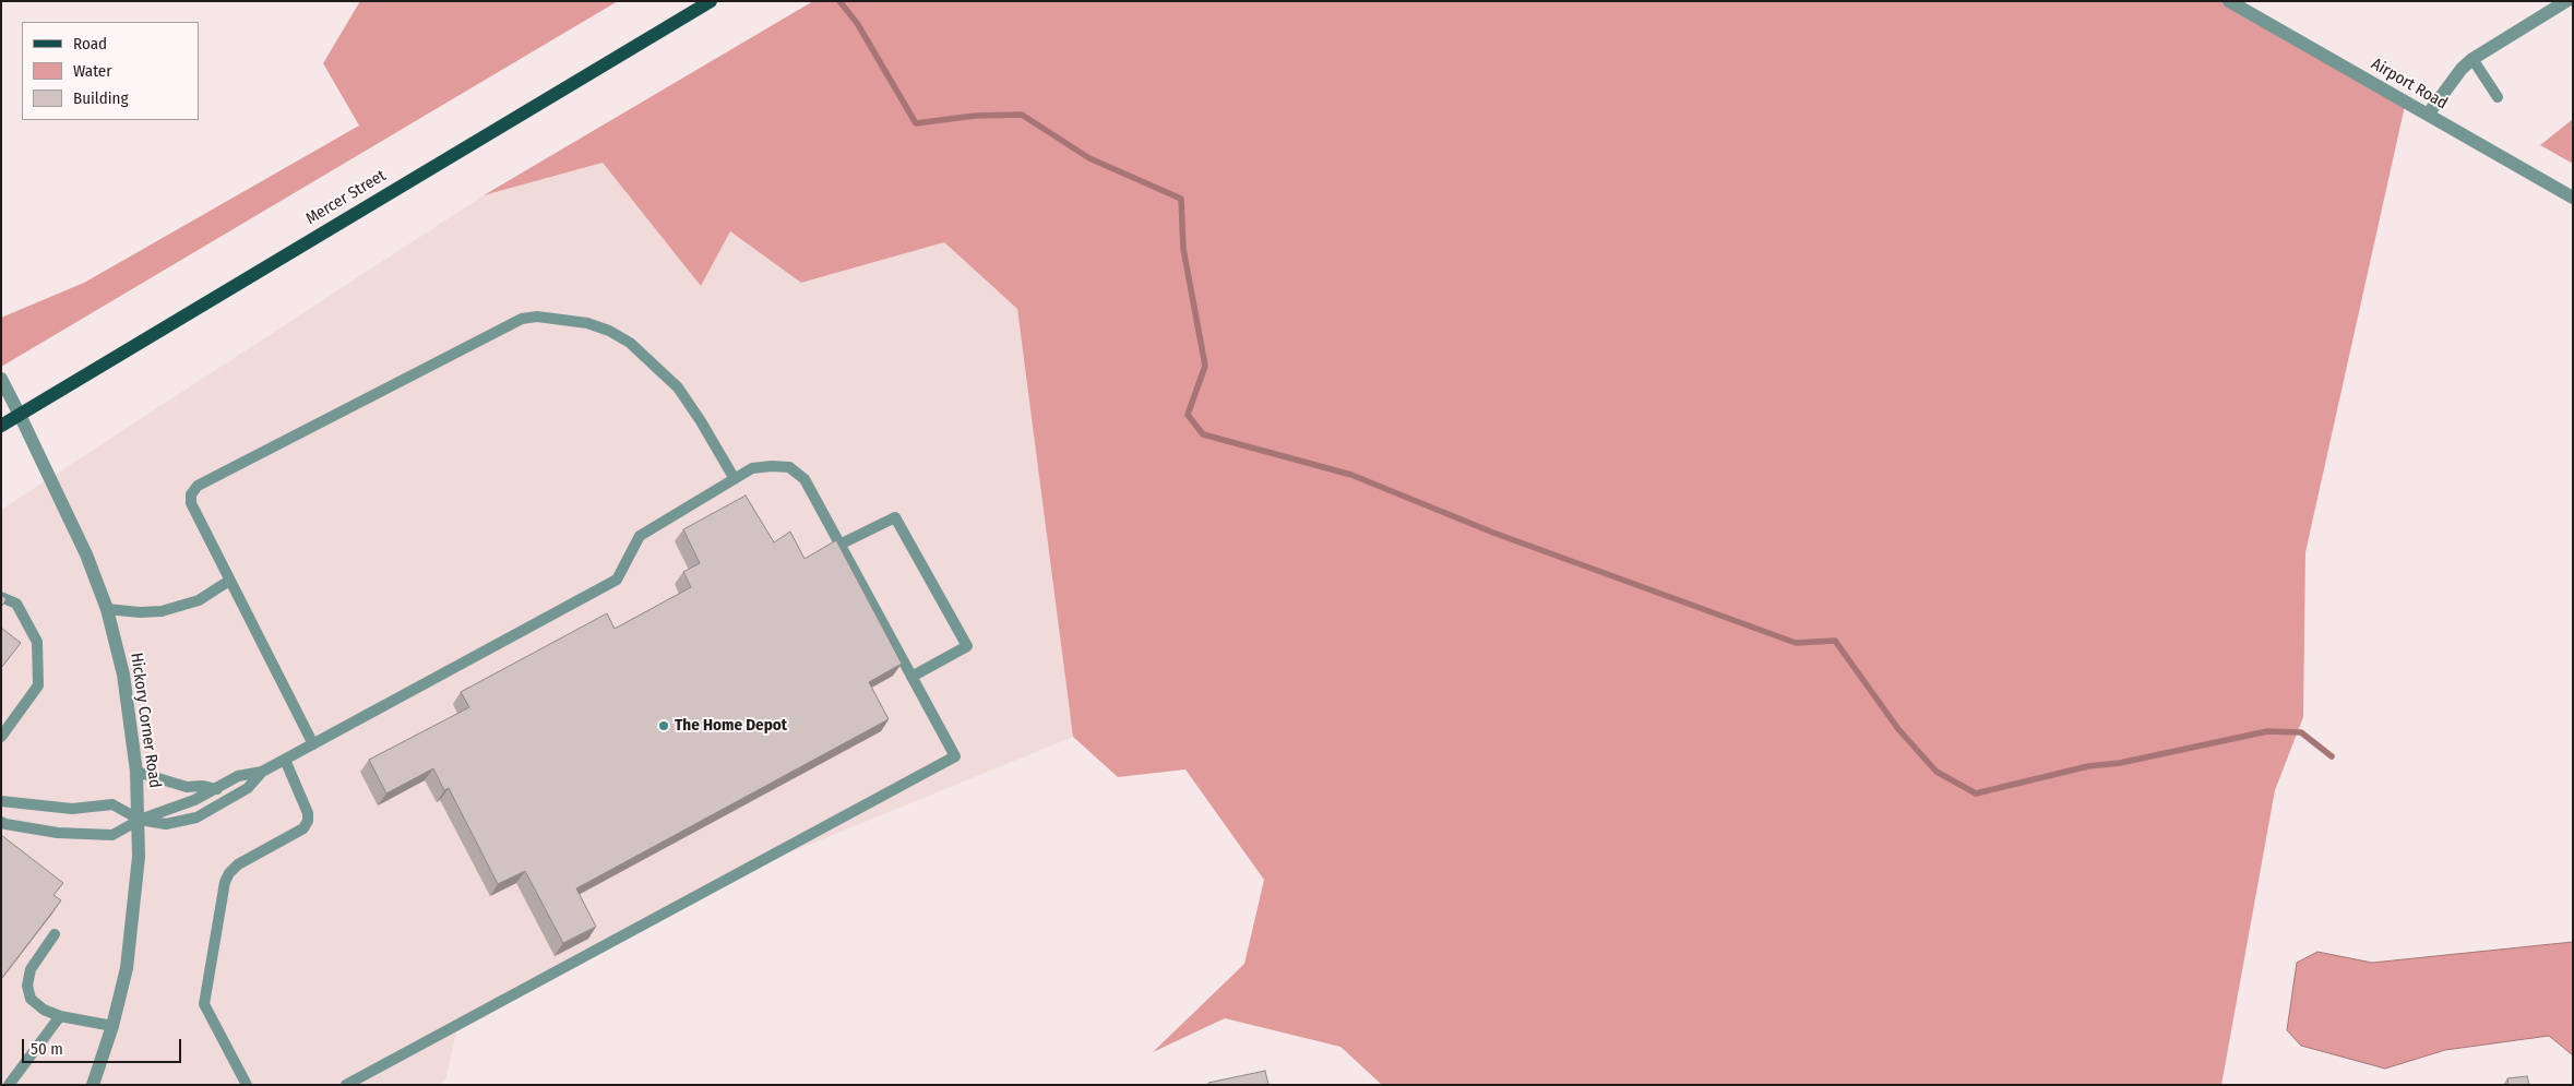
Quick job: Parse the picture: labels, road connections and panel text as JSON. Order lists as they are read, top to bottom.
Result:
{
  "streets": {
    "main road": ["Mercer Street"],
    "street": ["Airport Road", "Hickory Corner Road"]
  },
  "crossings": [
    ["Mercer Street", "Hickory Corner Road"]
  ],
  "places": ["The Home Depot"],
  "legend": ["Road", "Water", "Building"],
  "scale_bar": "50 m"
}
